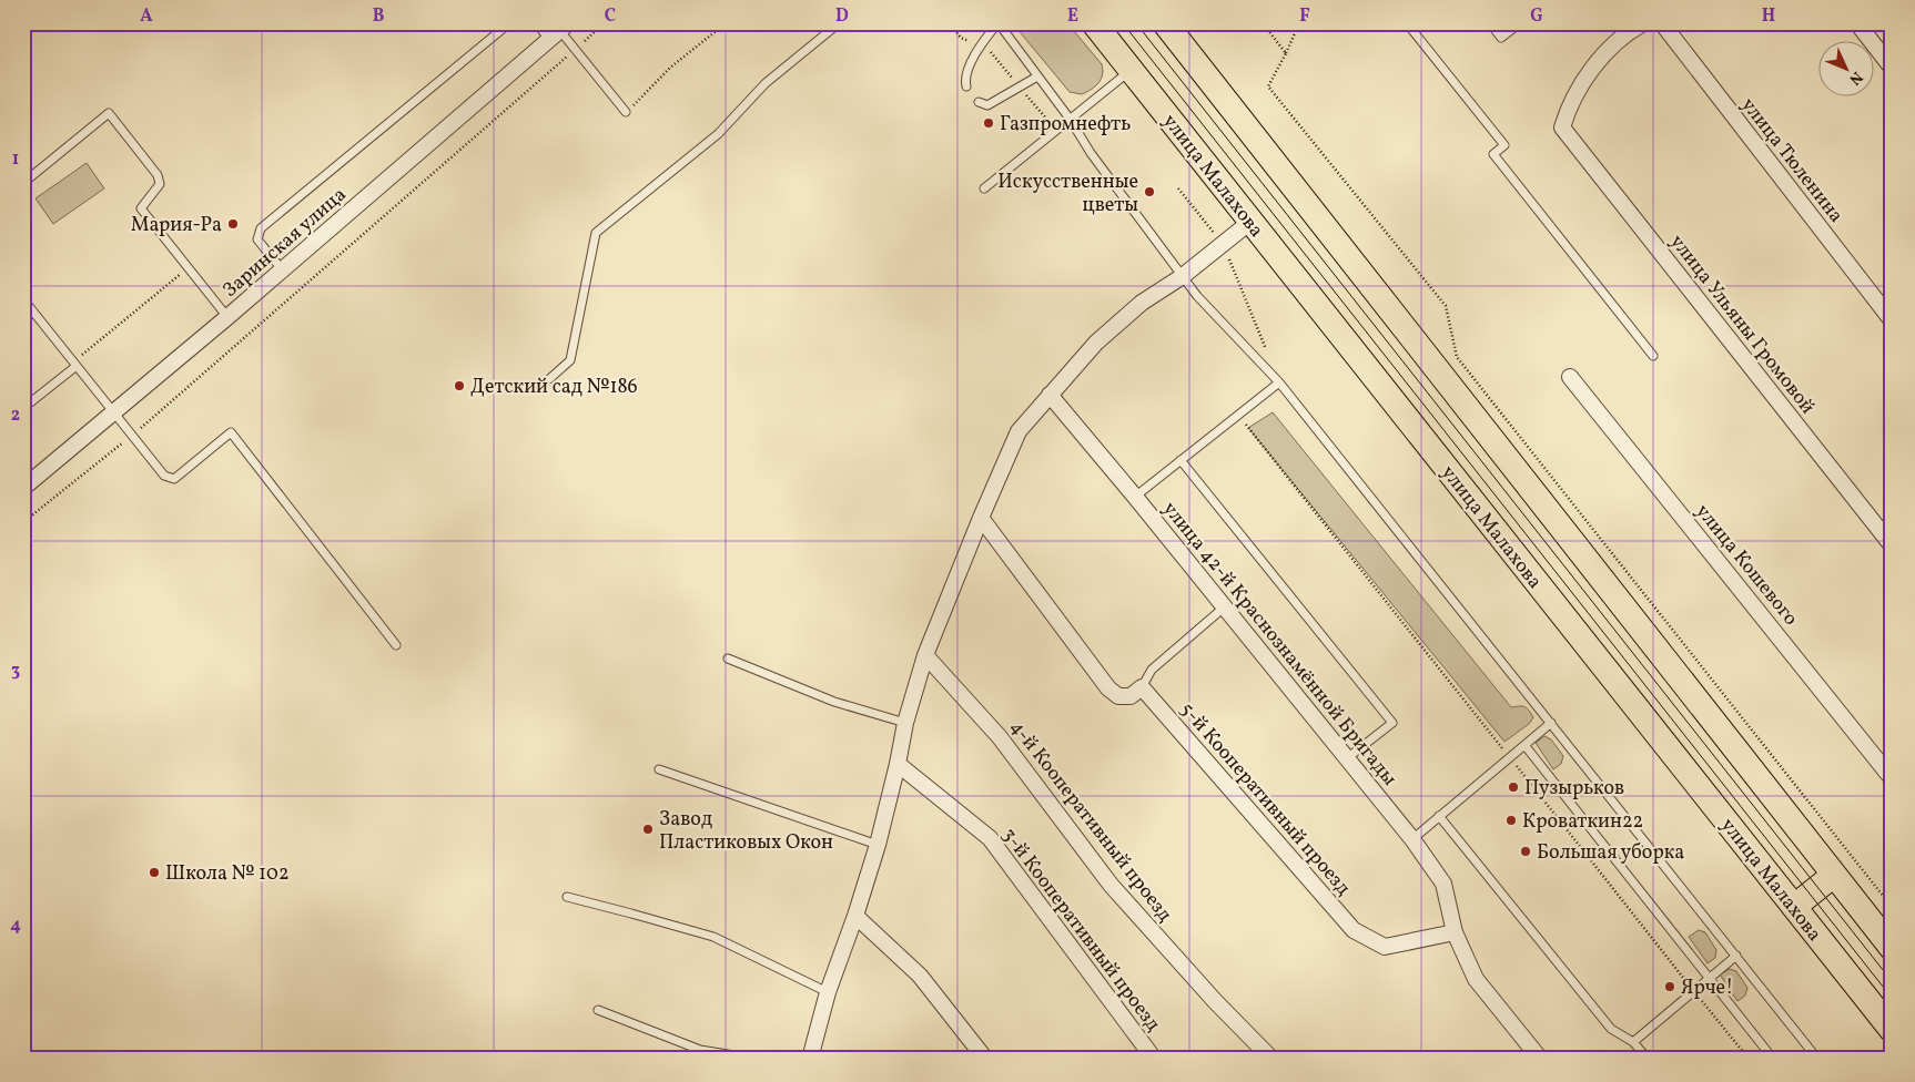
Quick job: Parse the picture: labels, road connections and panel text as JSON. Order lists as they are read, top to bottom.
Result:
{
  "streets": {
    "main road": ["улица Малахова"],
    "street": [
      "улица Тюленина",
      "Заринская улица",
      "улица Ульяны Громовой",
      "улица Кошевого",
      "улица 42-й Краснознамённой Бригады",
      "5-й Кооперативный проезд",
      "4-й Кооперативный проезд",
      "3-й Кооперативный проезд"
    ]
  },
  "crossings": [
    ["улица 42-й Краснознамённой Бригады", "5-й Кооперативный проезд"]
  ],
  "places": [
    "Газпромнефть",
    "Искусственные цветы",
    "Мария-Ра",
    "Детский сад №186",
    "Пузырьков",
    "Кроваткин22",
    "Завод Пластиковых Окон",
    "Большая уборка",
    "Школа № 102",
    "Ярче!"
  ],
  "north": "bottom right",
  "grid": {
    "columns": [
      "A",
      "B",
      "C",
      "D",
      "E",
      "F",
      "G",
      "H"
    ],
    "rows": [
      "1",
      "2",
      "3",
      "4"
    ]
  }
}
